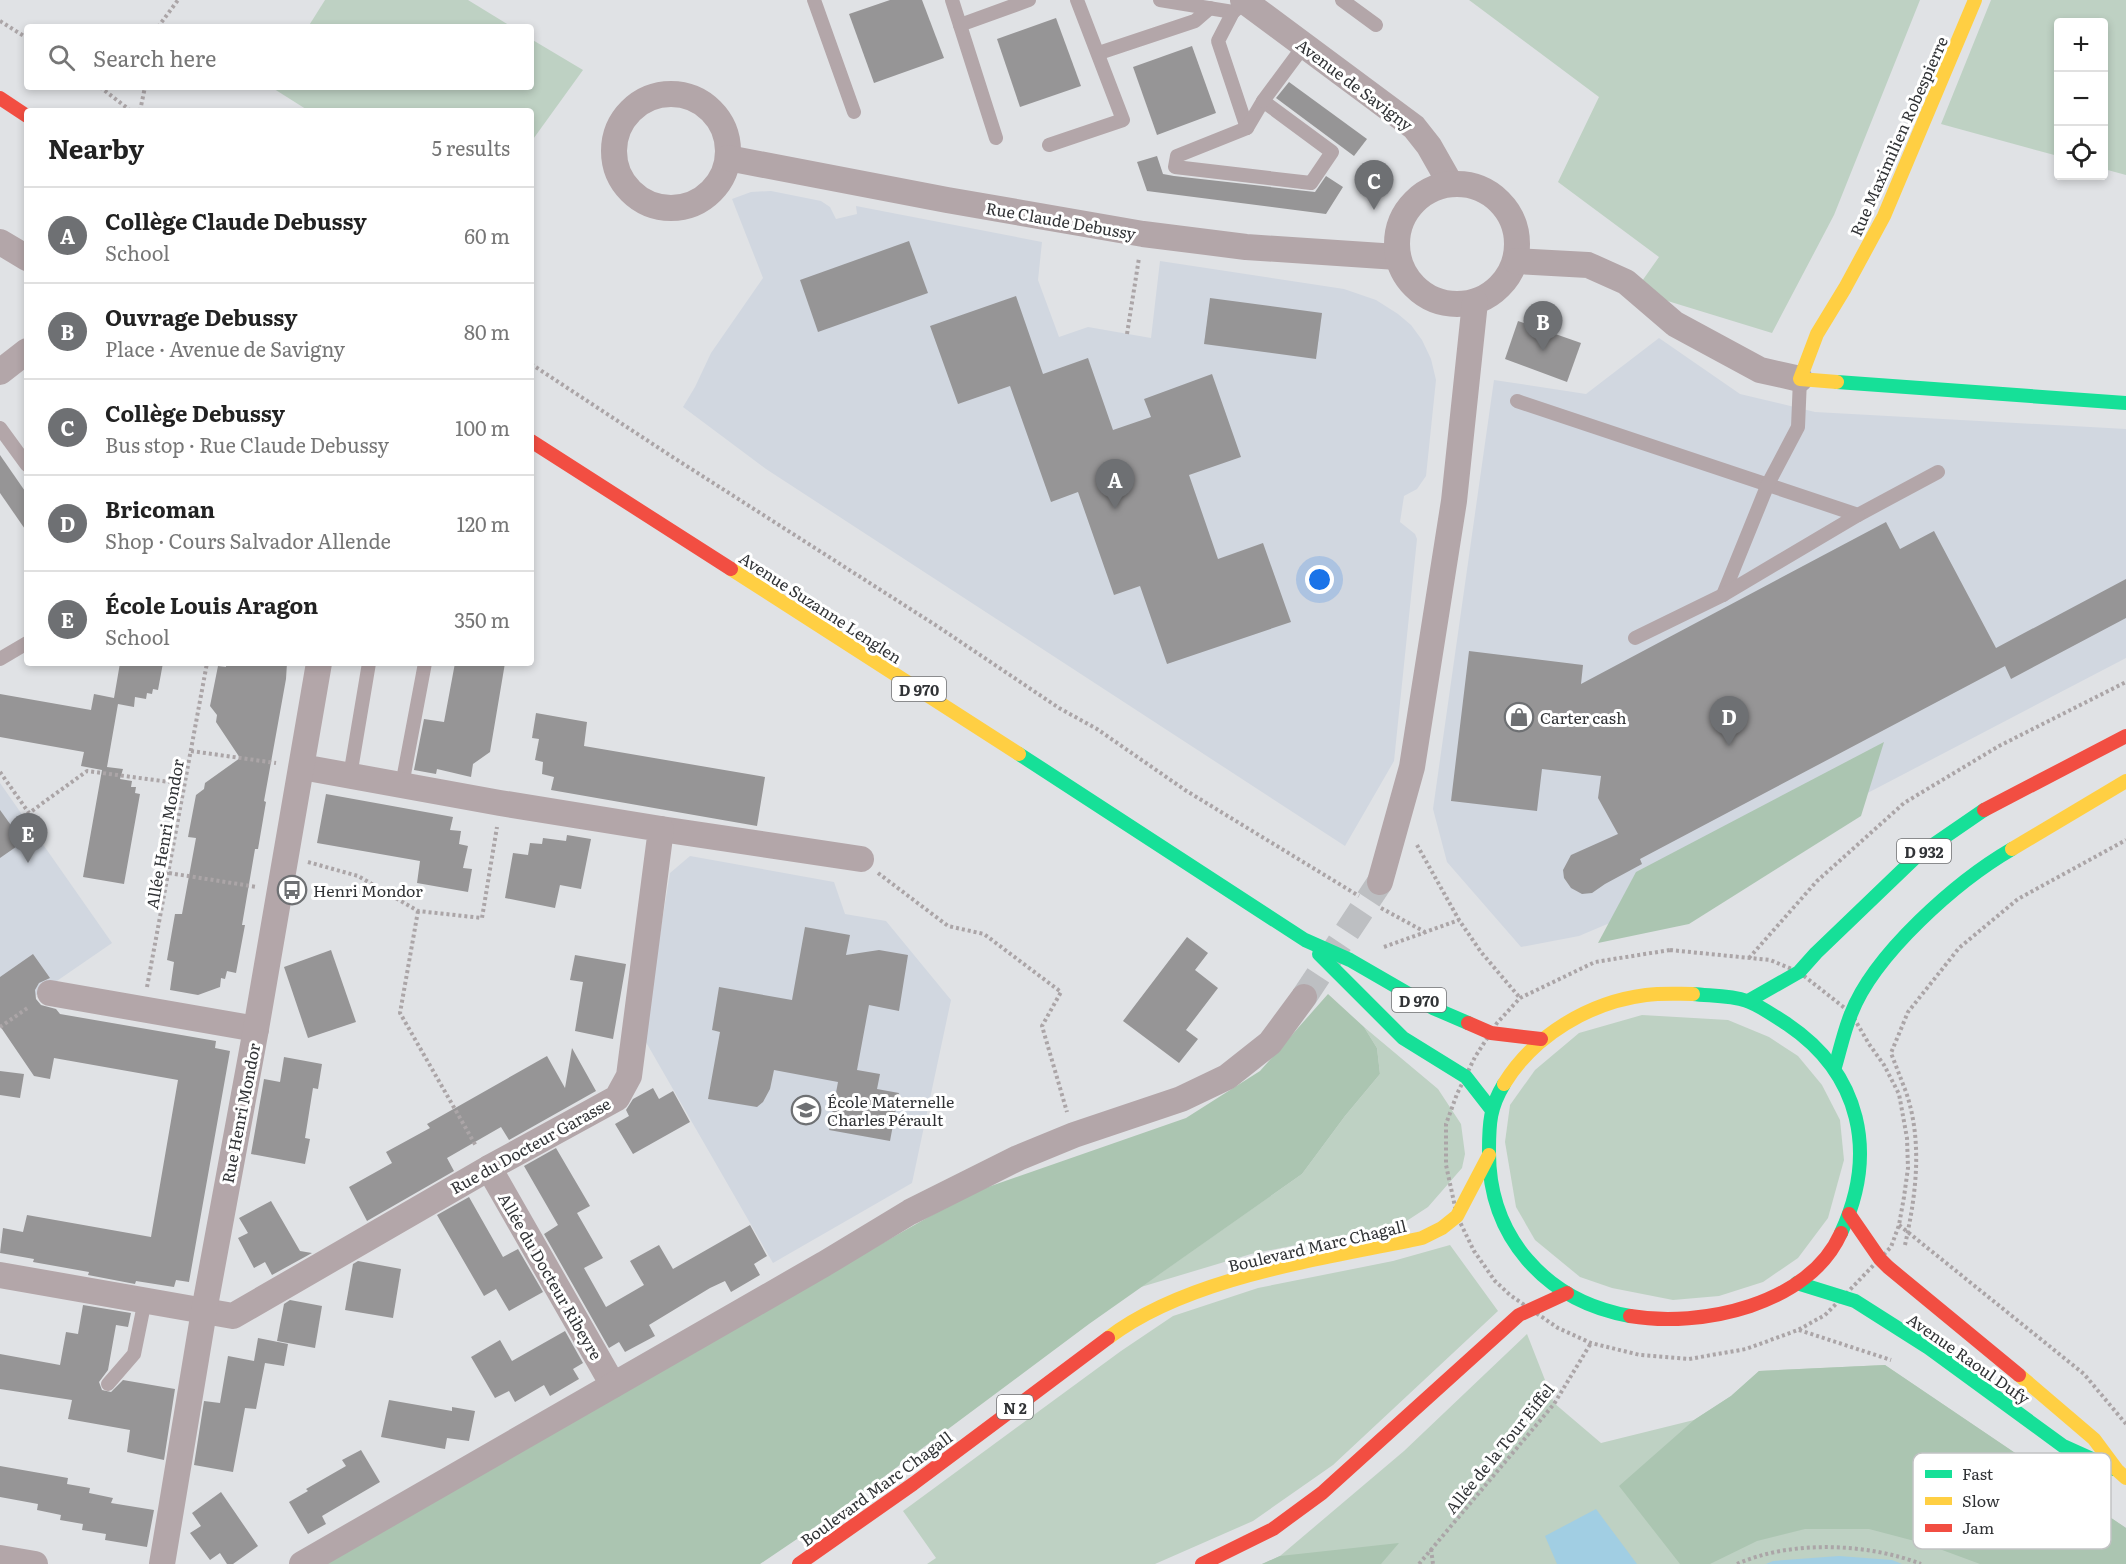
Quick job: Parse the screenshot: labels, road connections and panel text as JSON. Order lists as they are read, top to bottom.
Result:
{
  "streets": {
    "main road": [
      "Rue Maximilien Robespierre",
      "Avenue Suzanne Lenglen",
      "D 970",
      "D 932",
      "Boulevard Marc Chagall",
      "Avenue Raoul Dufy",
      "N 2"
    ],
    "street": [
      "Avenue de Savigny",
      "Rue Claude Debussy",
      "Rue Henri Mondor",
      "Rue du Docteur Garasse",
      "Allée du Docteur Ribeyre"
    ],
    "path": ["Allée Henri Mondor", "Allée de la Tour Eiffel"]
  },
  "crossings": [
    ["Avenue de Savigny", "Rue Claude Debussy"],
    ["Rue Henri Mondor", "Rue du Docteur Garasse"],
    ["Rue du Docteur Garasse", "Allée du Docteur Ribeyre"]
  ],
  "places": {
    "shop": ["Carter cash"],
    "bus stop": ["Henri Mondor"],
    "school or university": ["École Maternelle Charles Pérault"]
  },
  "legend": ["Fast", "Slow", "Jam"],
  "page": {
    "map_buttons": ["+", "−"],
    "search": "Search here",
    "heading": ["Nearby", "5 results"],
    "pins": [
      "C",
      "B",
      "A",
      "D",
      "E"
    ],
    "list": [
      {
        "mark": "A",
        "name": "Collège Claude Debussy",
        "note": "School",
        "value": "60 m"
      },
      {
        "mark": "B",
        "name": "Ouvrage Debussy",
        "note": "Place · Avenue de Savigny",
        "value": "80 m"
      },
      {
        "mark": "C",
        "name": "Collège Debussy",
        "note": "Bus stop · Rue Claude Debussy",
        "value": "100 m"
      },
      {
        "mark": "D",
        "name": "Bricoman",
        "note": "Shop · Cours Salvador Allende",
        "value": "120 m"
      },
      {
        "mark": "E",
        "name": "École Louis Aragon",
        "note": "School",
        "value": "350 m"
      }
    ]
  }
}
